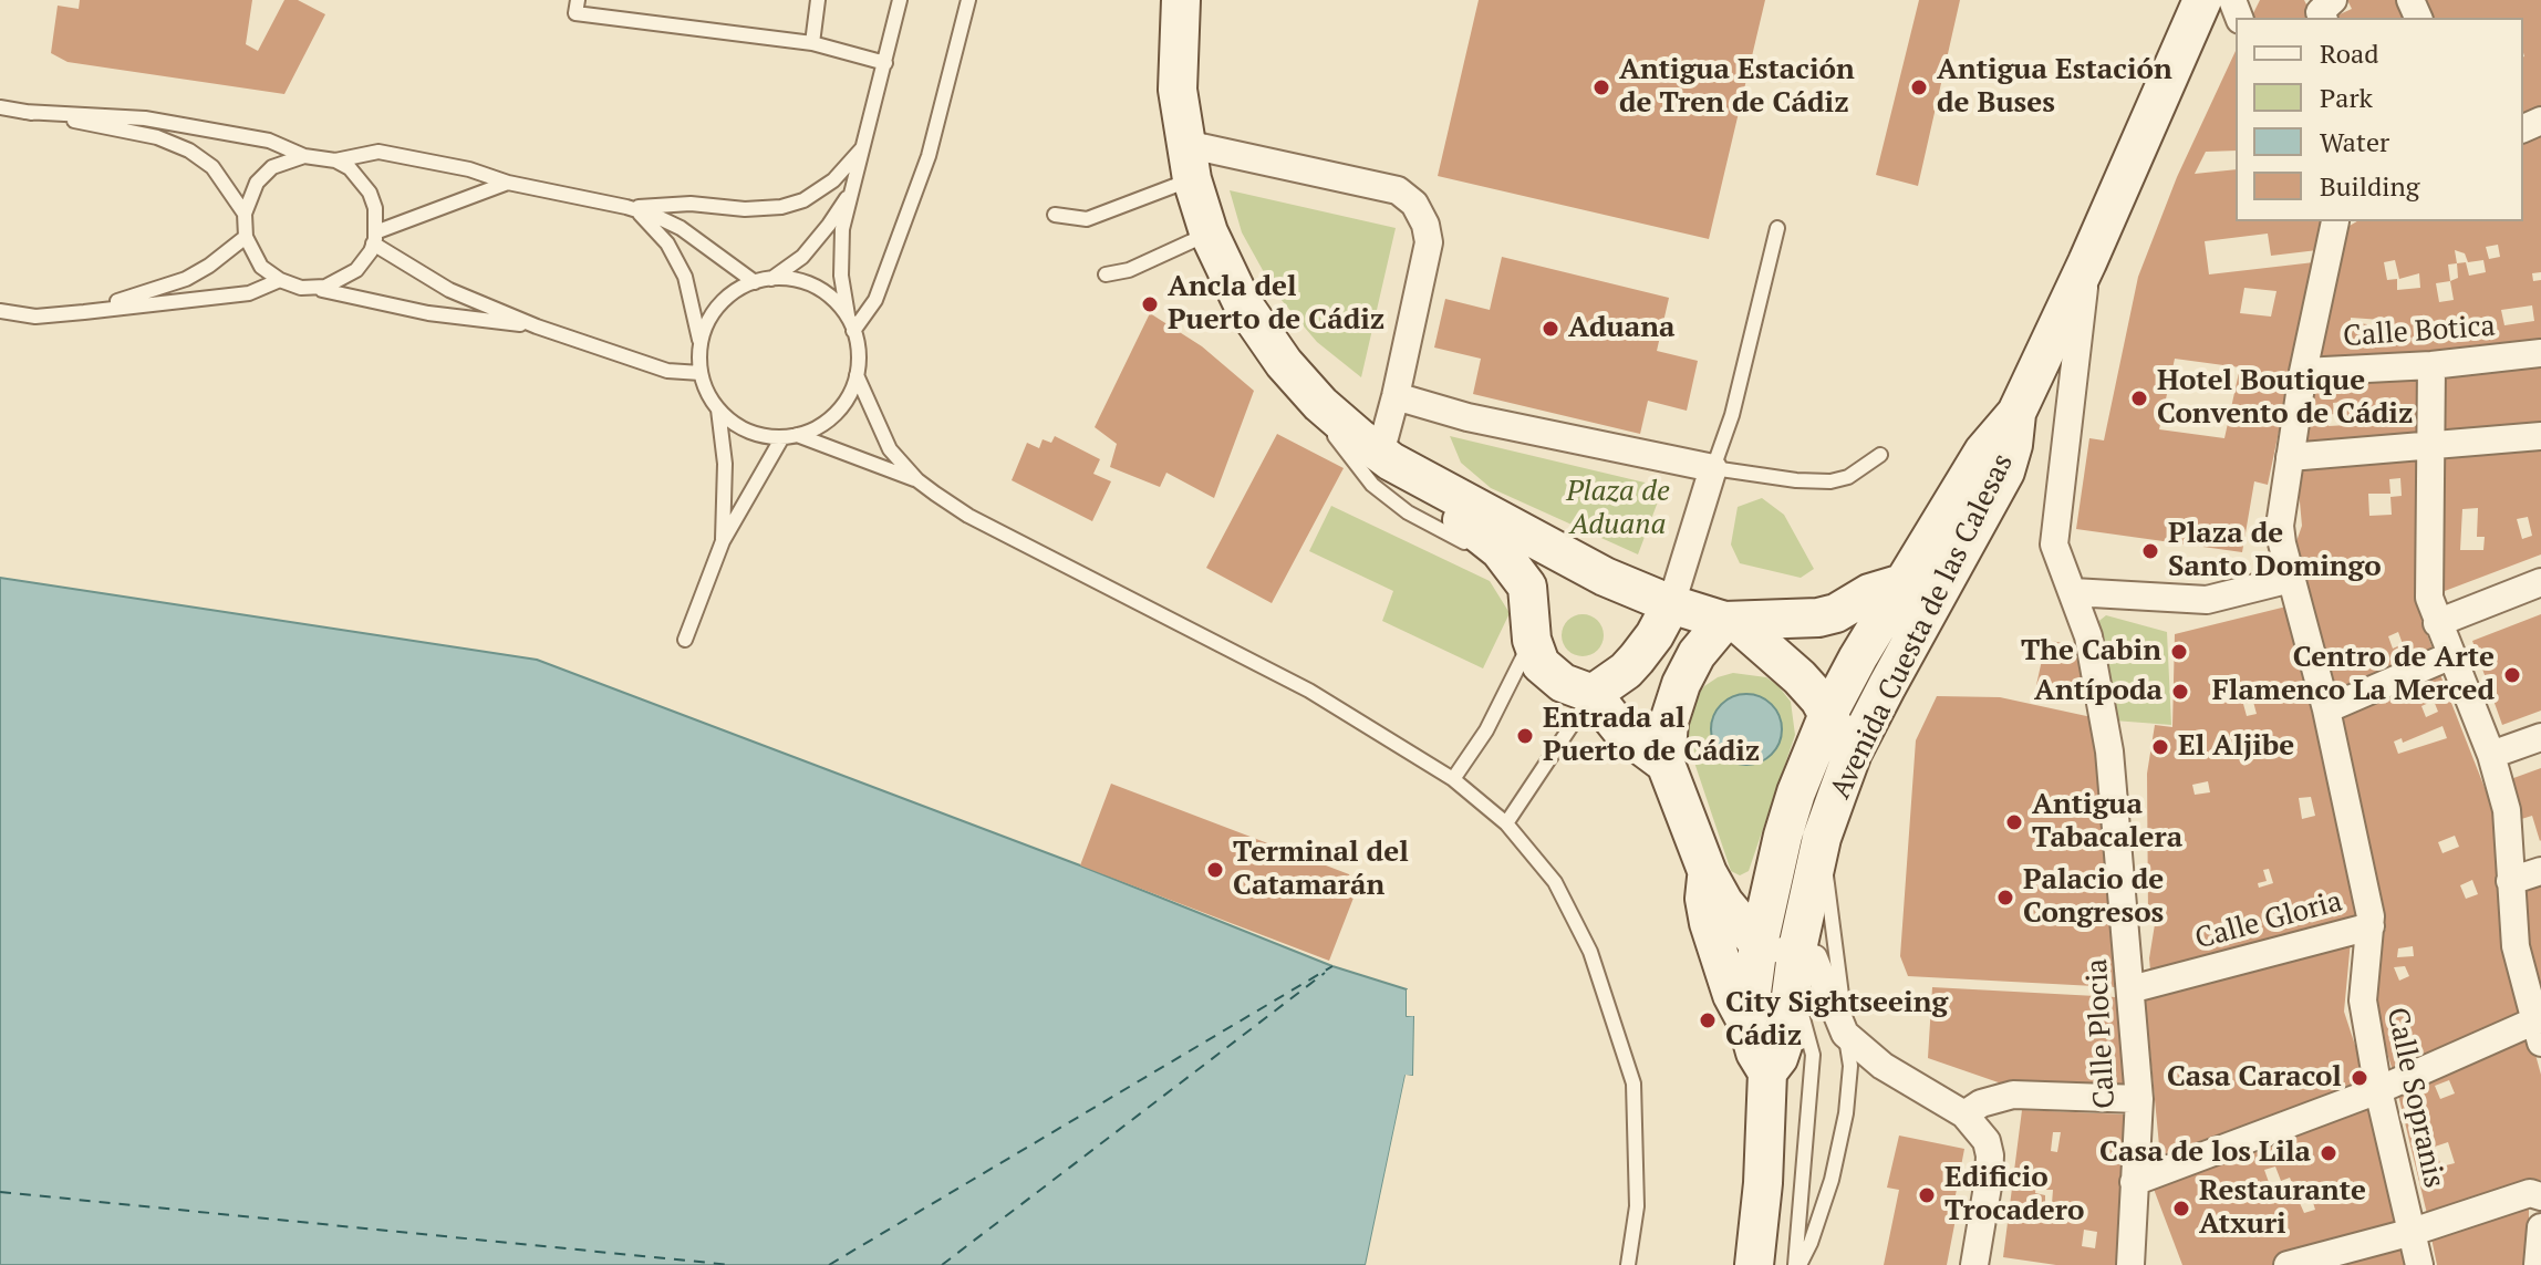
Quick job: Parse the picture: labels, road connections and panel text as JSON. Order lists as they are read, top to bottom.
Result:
{
  "streets": {
    "main road": ["Avenida Cuesta de las Calesas"],
    "street": [
      "Calle Botica",
      "Calle Gloria",
      "Calle Plocia",
      "Calle Sopranis"
    ]
  },
  "crossings": [
    ["Calle Botica", "Calle Sopranis"],
    ["Avenida Cuesta de las Calesas", "Calle Plocia"],
    ["Calle Gloria", "Calle Plocia"],
    ["Calle Gloria", "Calle Sopranis"]
  ],
  "parks": ["Plaza de Aduana"],
  "places": [
    "Antigua Estación de Tren de Cádiz",
    "Antigua Estación de Buses",
    "Ancla del Puerto de Cádiz",
    "Aduana",
    "Hotel Boutique Convento de Cádiz",
    "Plaza de Santo Domingo",
    "The Cabin",
    "Centro de Arte Flamenco La Merced",
    "Antípoda",
    "Entrada al Puerto de Cádiz",
    "El Aljibe",
    "Antigua Tabacalera",
    "Terminal del Catamarán",
    "Palacio de Congresos",
    "City Sightseeing Cádiz",
    "Casa Caracol",
    "Casa de los Lila",
    "Edificio Trocadero",
    "Restaurante Atxuri"
  ],
  "legend": [
    "Road",
    "Park",
    "Water",
    "Building"
  ]
}
